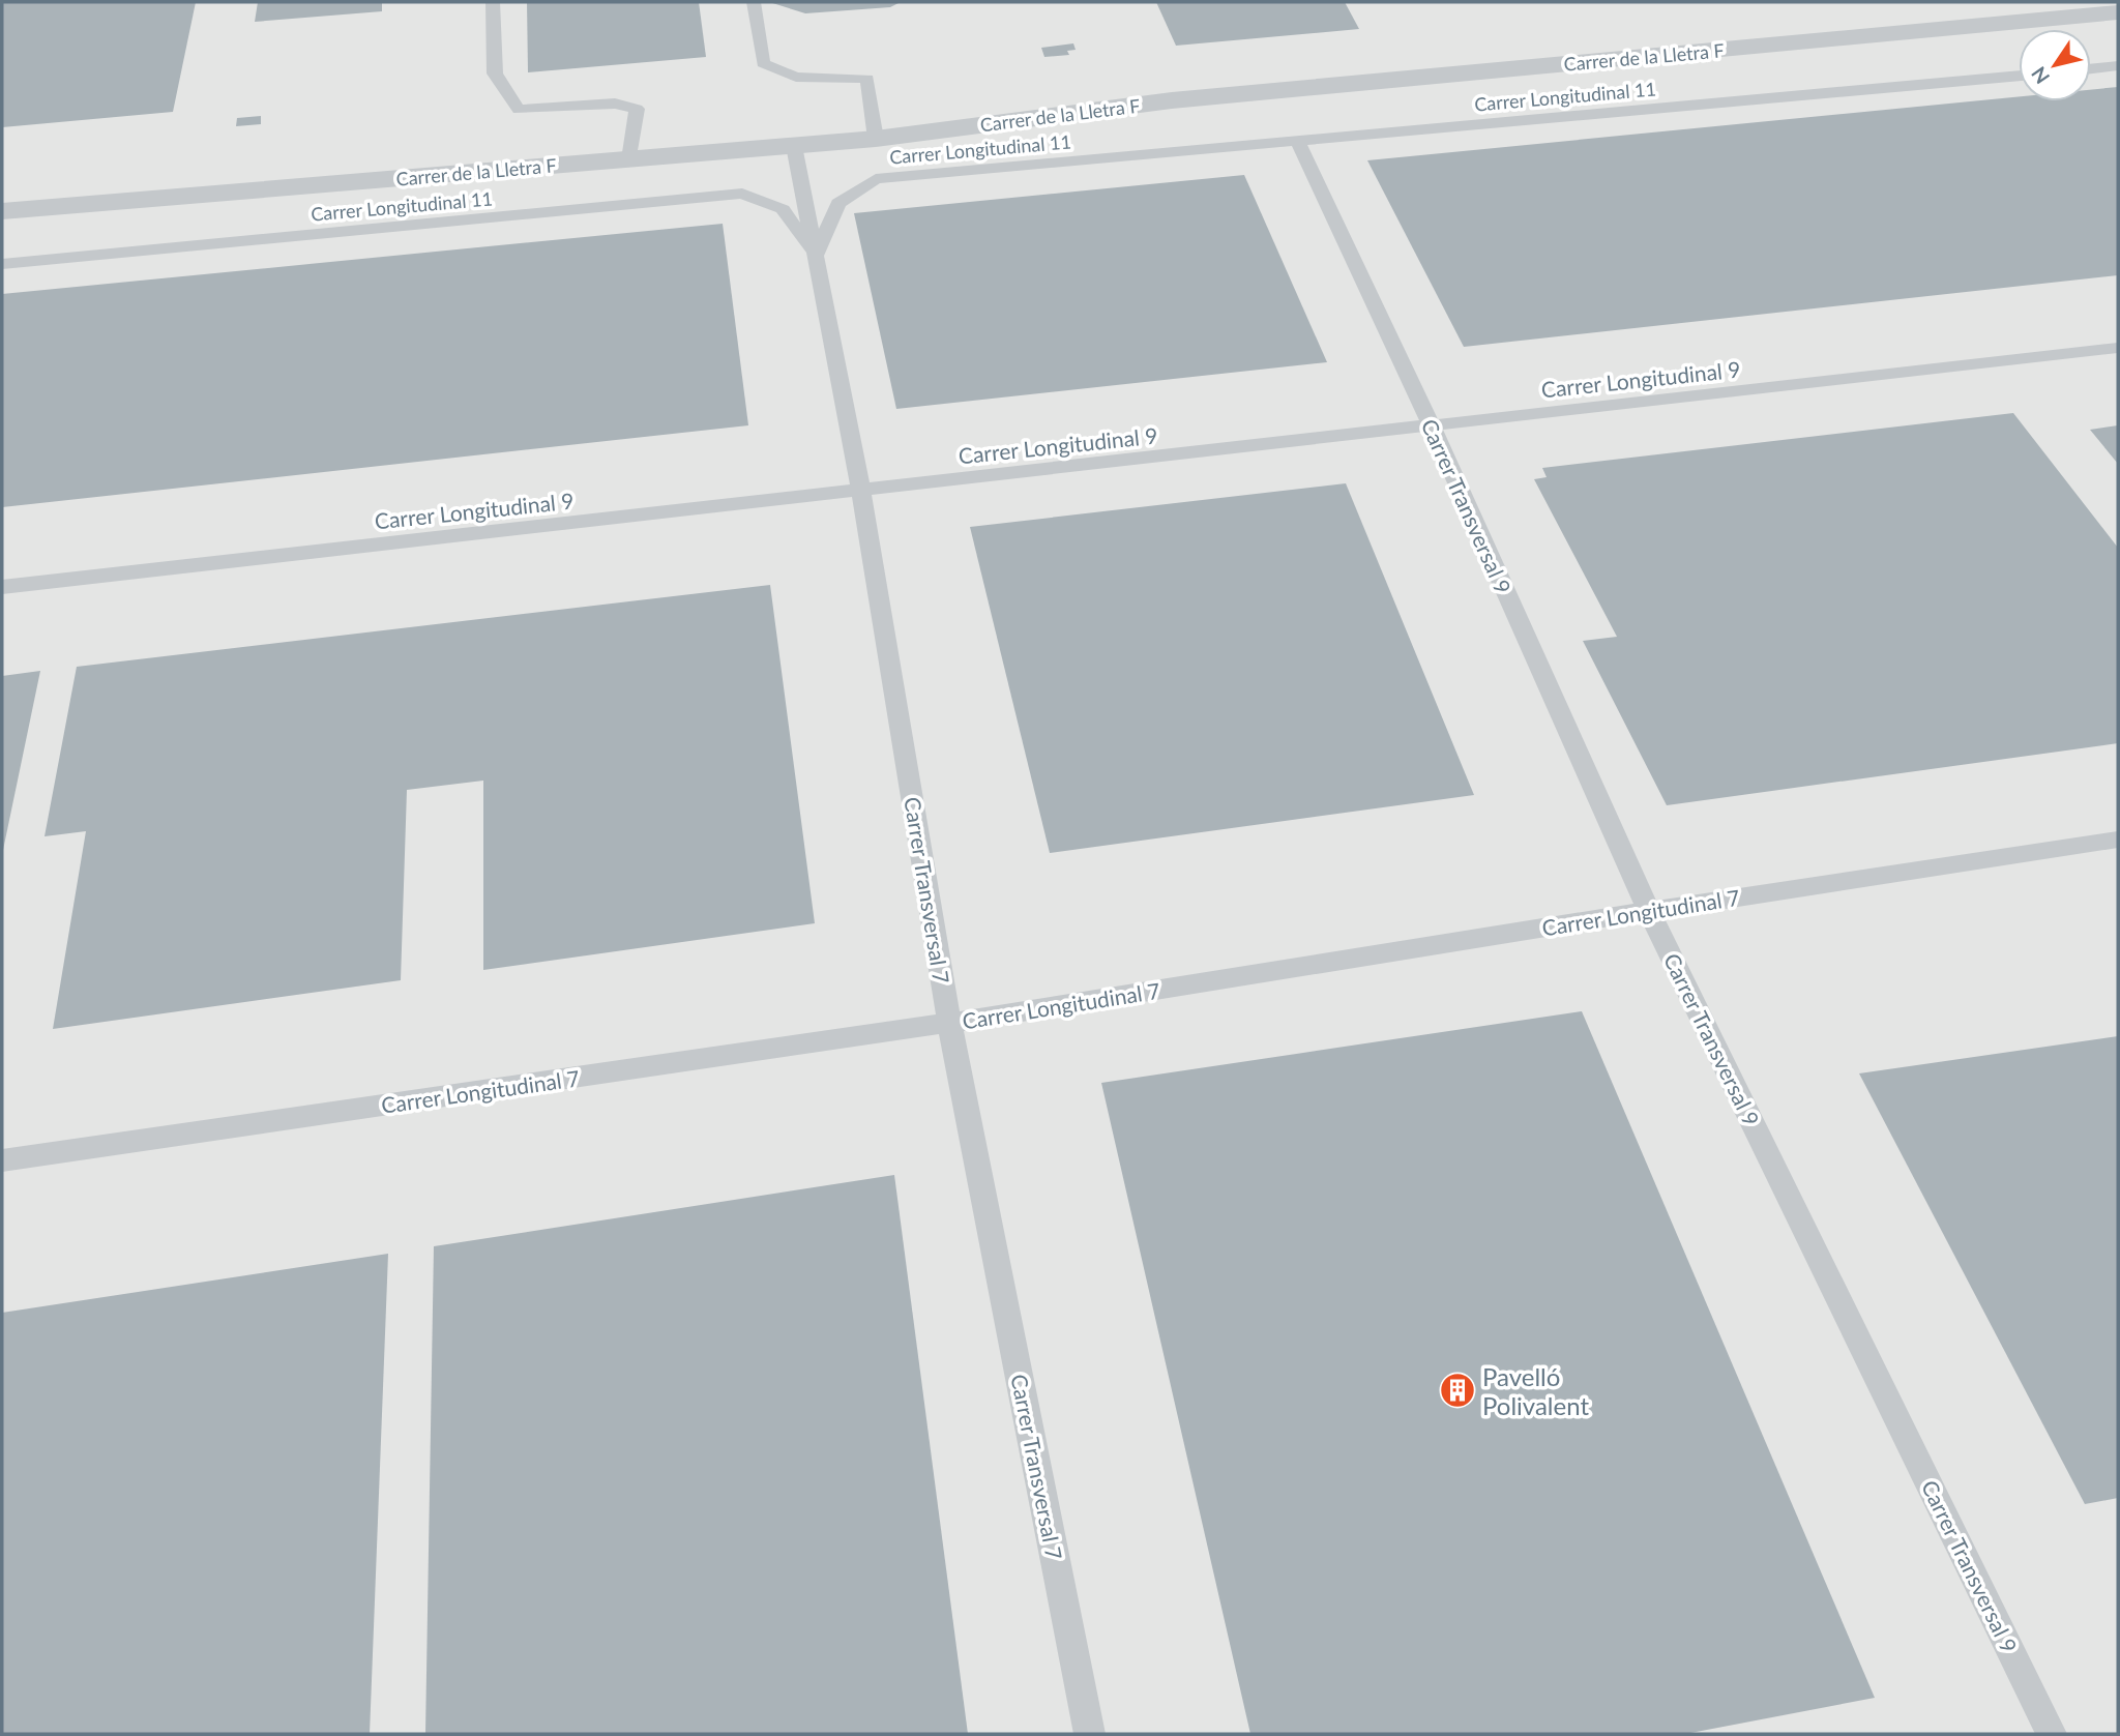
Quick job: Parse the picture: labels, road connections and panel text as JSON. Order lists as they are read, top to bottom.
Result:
{
  "streets": {
    "street": ["Carrer de la Lletra F"],
    "lane": [
      "Carrer Longitudinal 11",
      "Carrer Longitudinal 9",
      "Carrer Transversal 9",
      "Carrer Transversal 7",
      "Carrer Longitudinal 7"
    ]
  },
  "crossings": [
    ["Carrer de la Lletra F", "Carrer Transversal 7"],
    ["Carrer Longitudinal 11", "Carrer Transversal 9"],
    ["Carrer Longitudinal 11", "Carrer Transversal 7"],
    ["Carrer Longitudinal 9", "Carrer Transversal 9"],
    ["Carrer Longitudinal 9", "Carrer Transversal 7"],
    ["Carrer Transversal 9", "Carrer Longitudinal 7"],
    ["Carrer Transversal 7", "Carrer Longitudinal 7"]
  ],
  "places": {
    "building": ["Pavelló Polivalent"]
  },
  "north": "bottom left"
}
